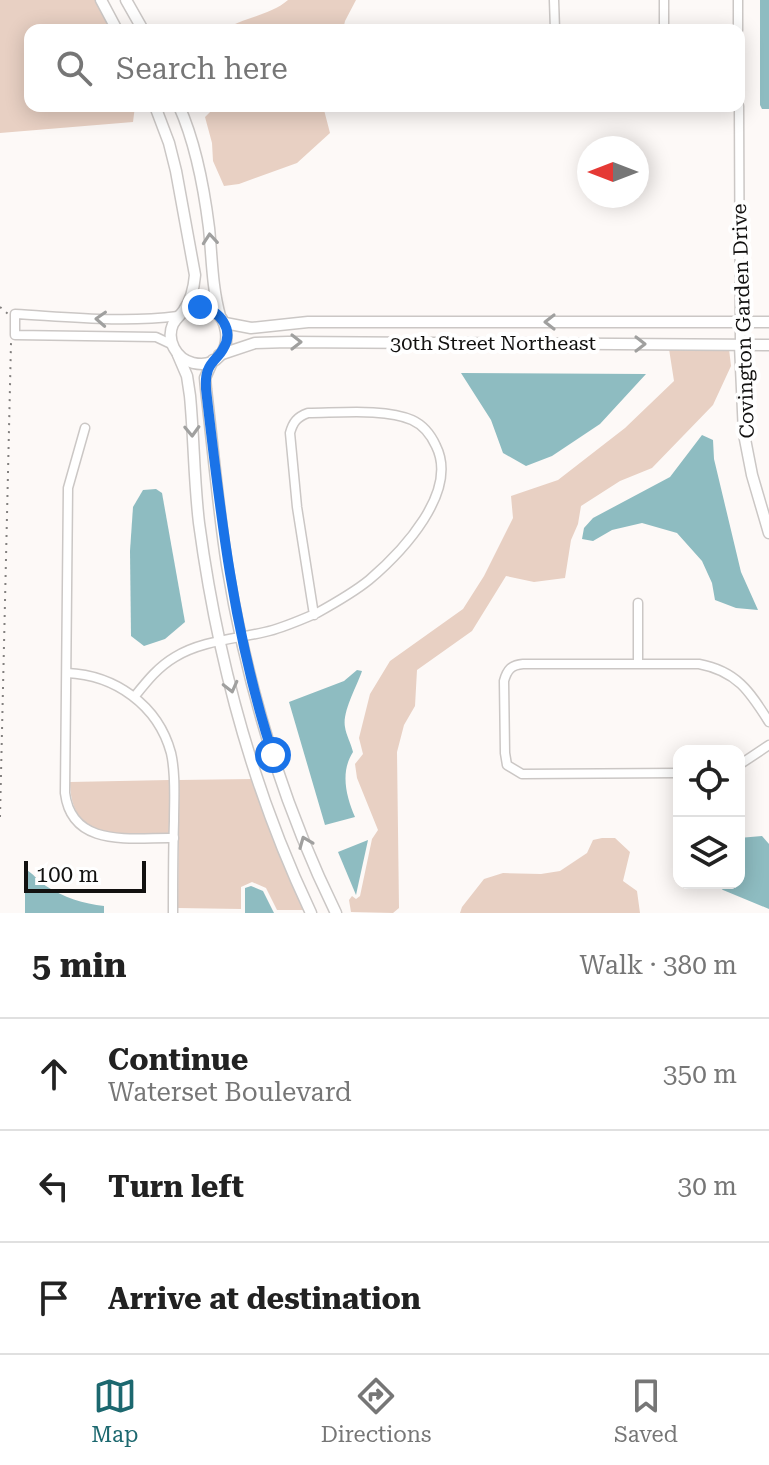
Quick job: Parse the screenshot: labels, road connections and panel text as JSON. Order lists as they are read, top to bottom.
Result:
{
  "streets": {
    "street": ["Covington Garden Drive", "30th Street Northeast"]
  },
  "crossings": [
    ["Covington Garden Drive", "30th Street Northeast"]
  ],
  "scale_bar": "100 m",
  "north": "left",
  "page": {
    "search": "Search here",
    "scale": "100 m",
    "heading": ["5 min", "Walk · 380 m"],
    "list": [
      ["Continue", "Waterset Boulevard", "350 m"],
      ["Turn left", "30 m"],
      "Arrive at destination"
    ],
    "nav": ["Map", "Directions", "Saved"]
  }
}
